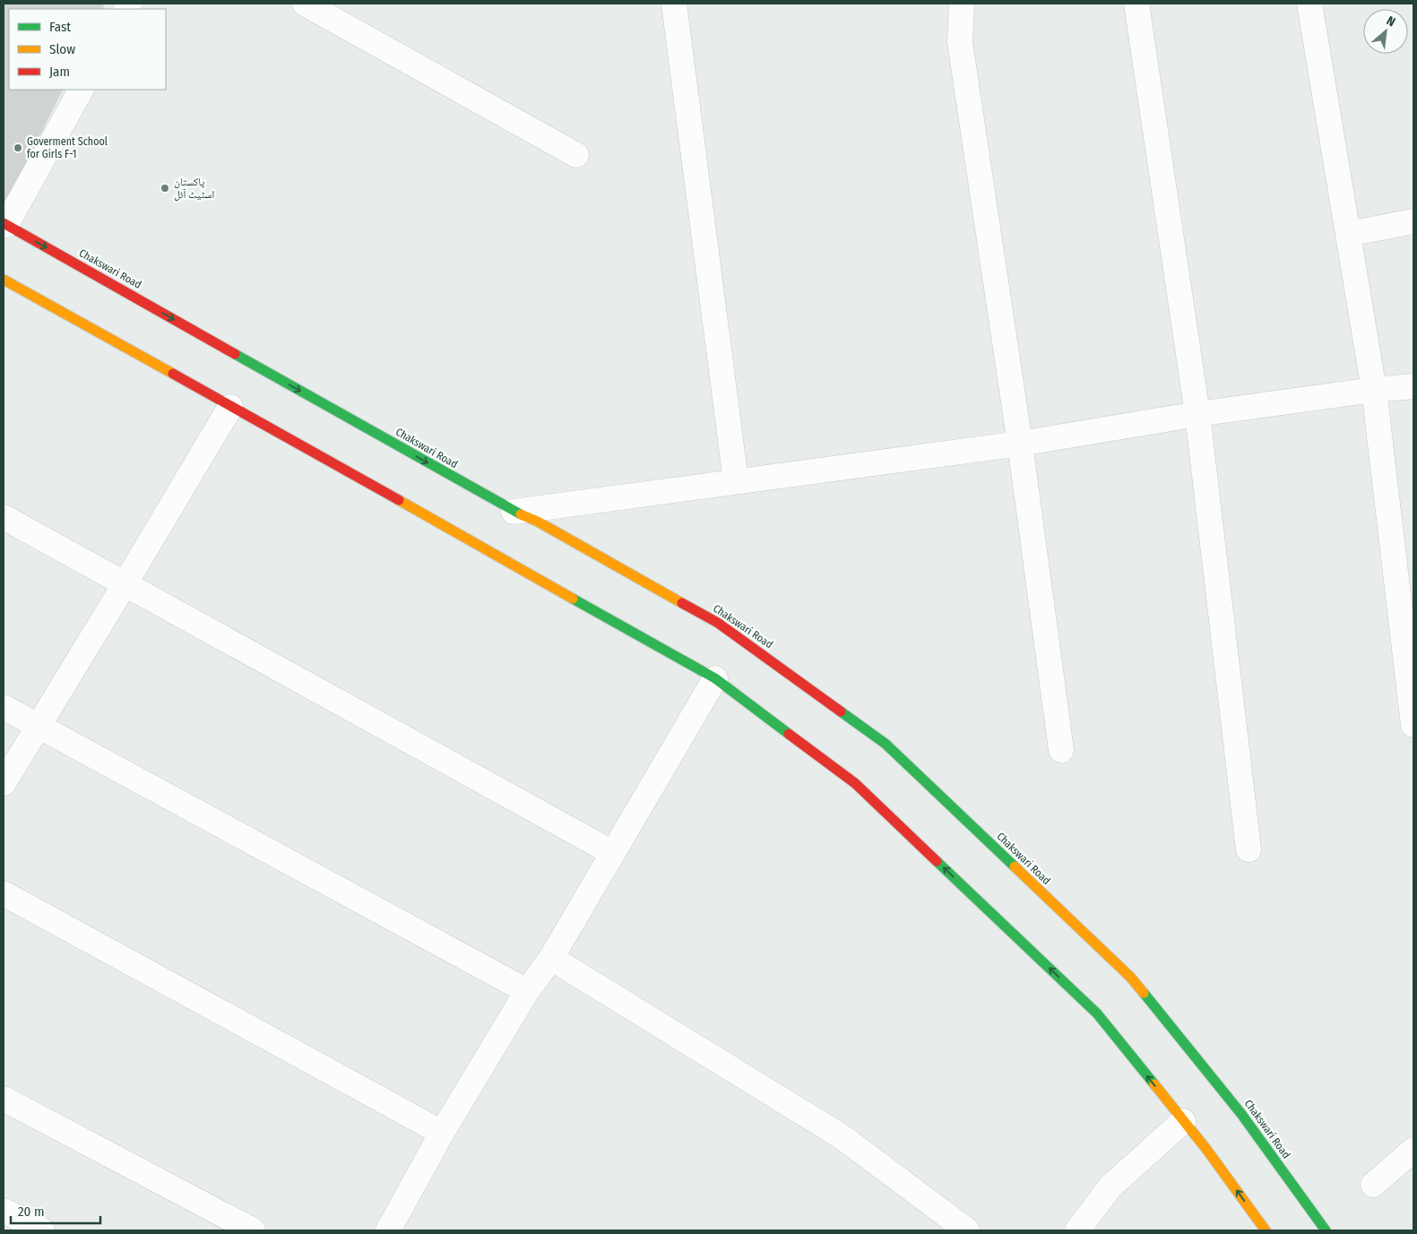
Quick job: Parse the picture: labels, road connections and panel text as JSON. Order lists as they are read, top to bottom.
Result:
{
  "streets": {
    "main road": ["Chakswari Road"]
  },
  "places": ["Goverment School for Girls F-1", "پاکستان اسٹیٹ آئل"],
  "legend": ["Fast", "Slow", "Jam"],
  "scale_bar": "20 m",
  "north": "top right"
}
